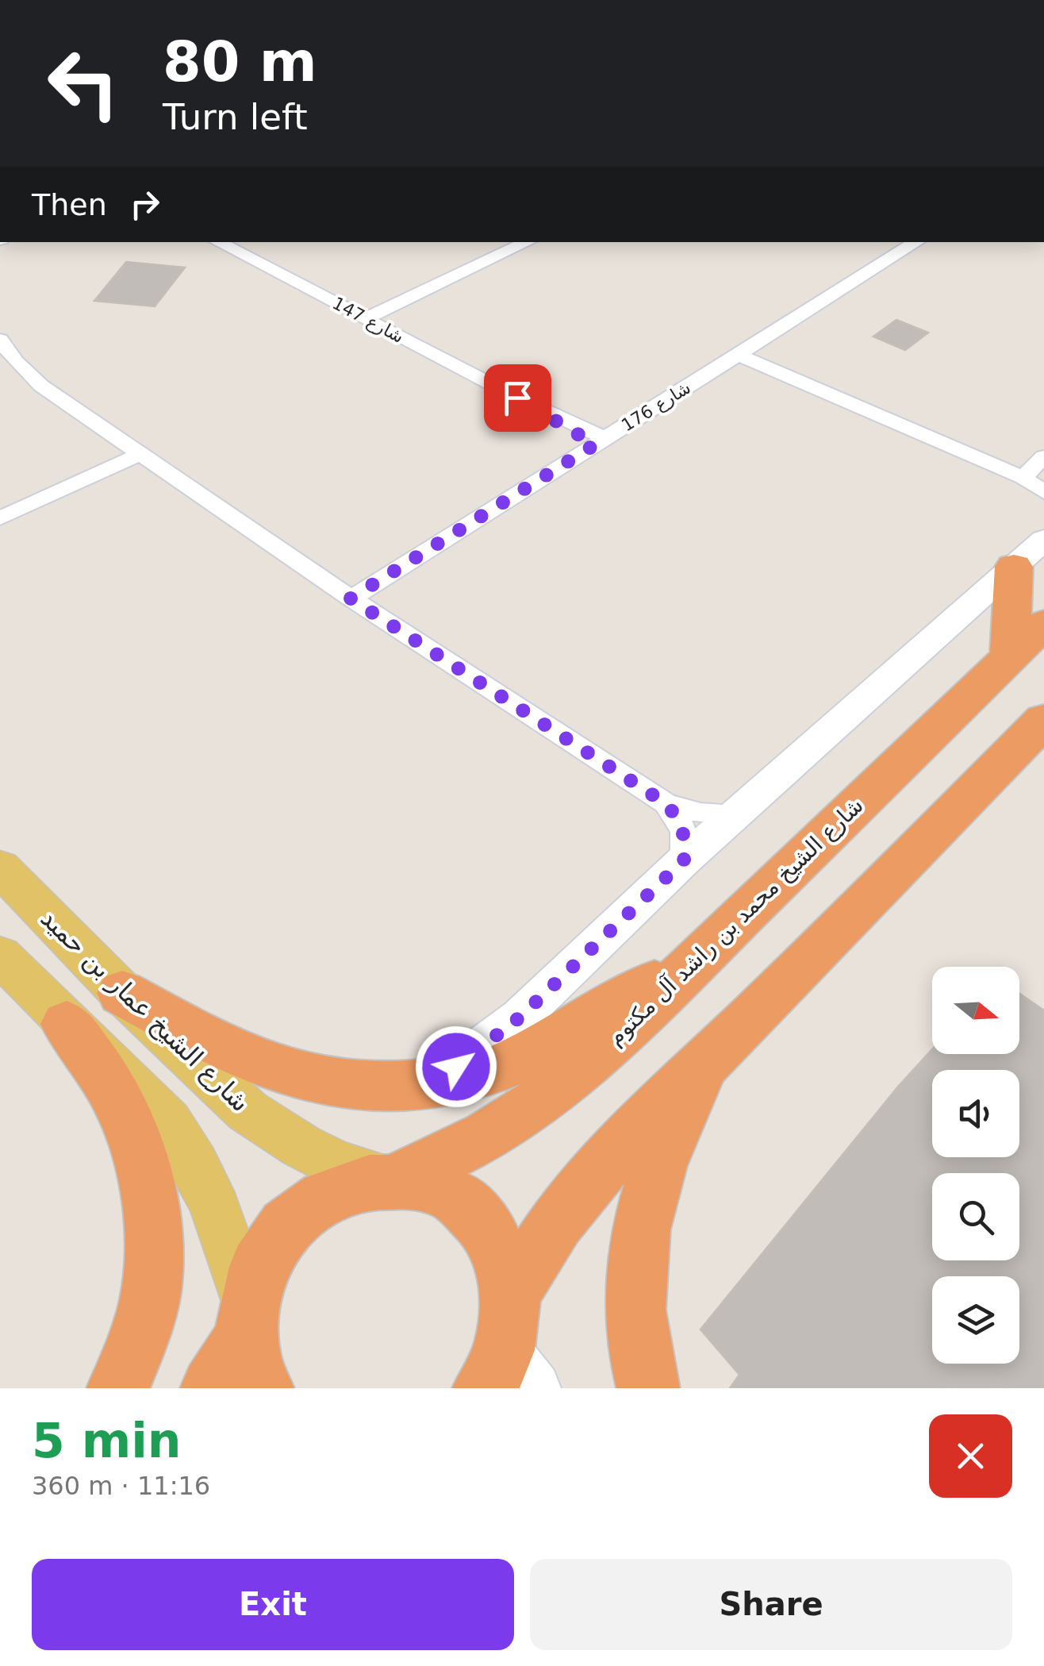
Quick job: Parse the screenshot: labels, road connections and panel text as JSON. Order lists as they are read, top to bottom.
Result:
{
  "streets": {
    "highway": ["شارع الشيخ محمد بن راشد آل مكتوم"],
    "main road": ["شارع الشيخ عمار بن حميد"],
    "street": ["شارع 147", "شارع 176"]
  },
  "crossings": [
    ["شارع 147", "شارع 176"],
    ["شارع الشيخ محمد بن راشد آل مكتوم", "شارع الشيخ عمار بن حميد"]
  ],
  "north": "right",
  "page": {
    "turn": ["80 m", "Turn left"],
    "then": "Then",
    "heading": ["5 min", "360 m · 11:16"],
    "buttons": ["Exit", "Share"]
  }
}
